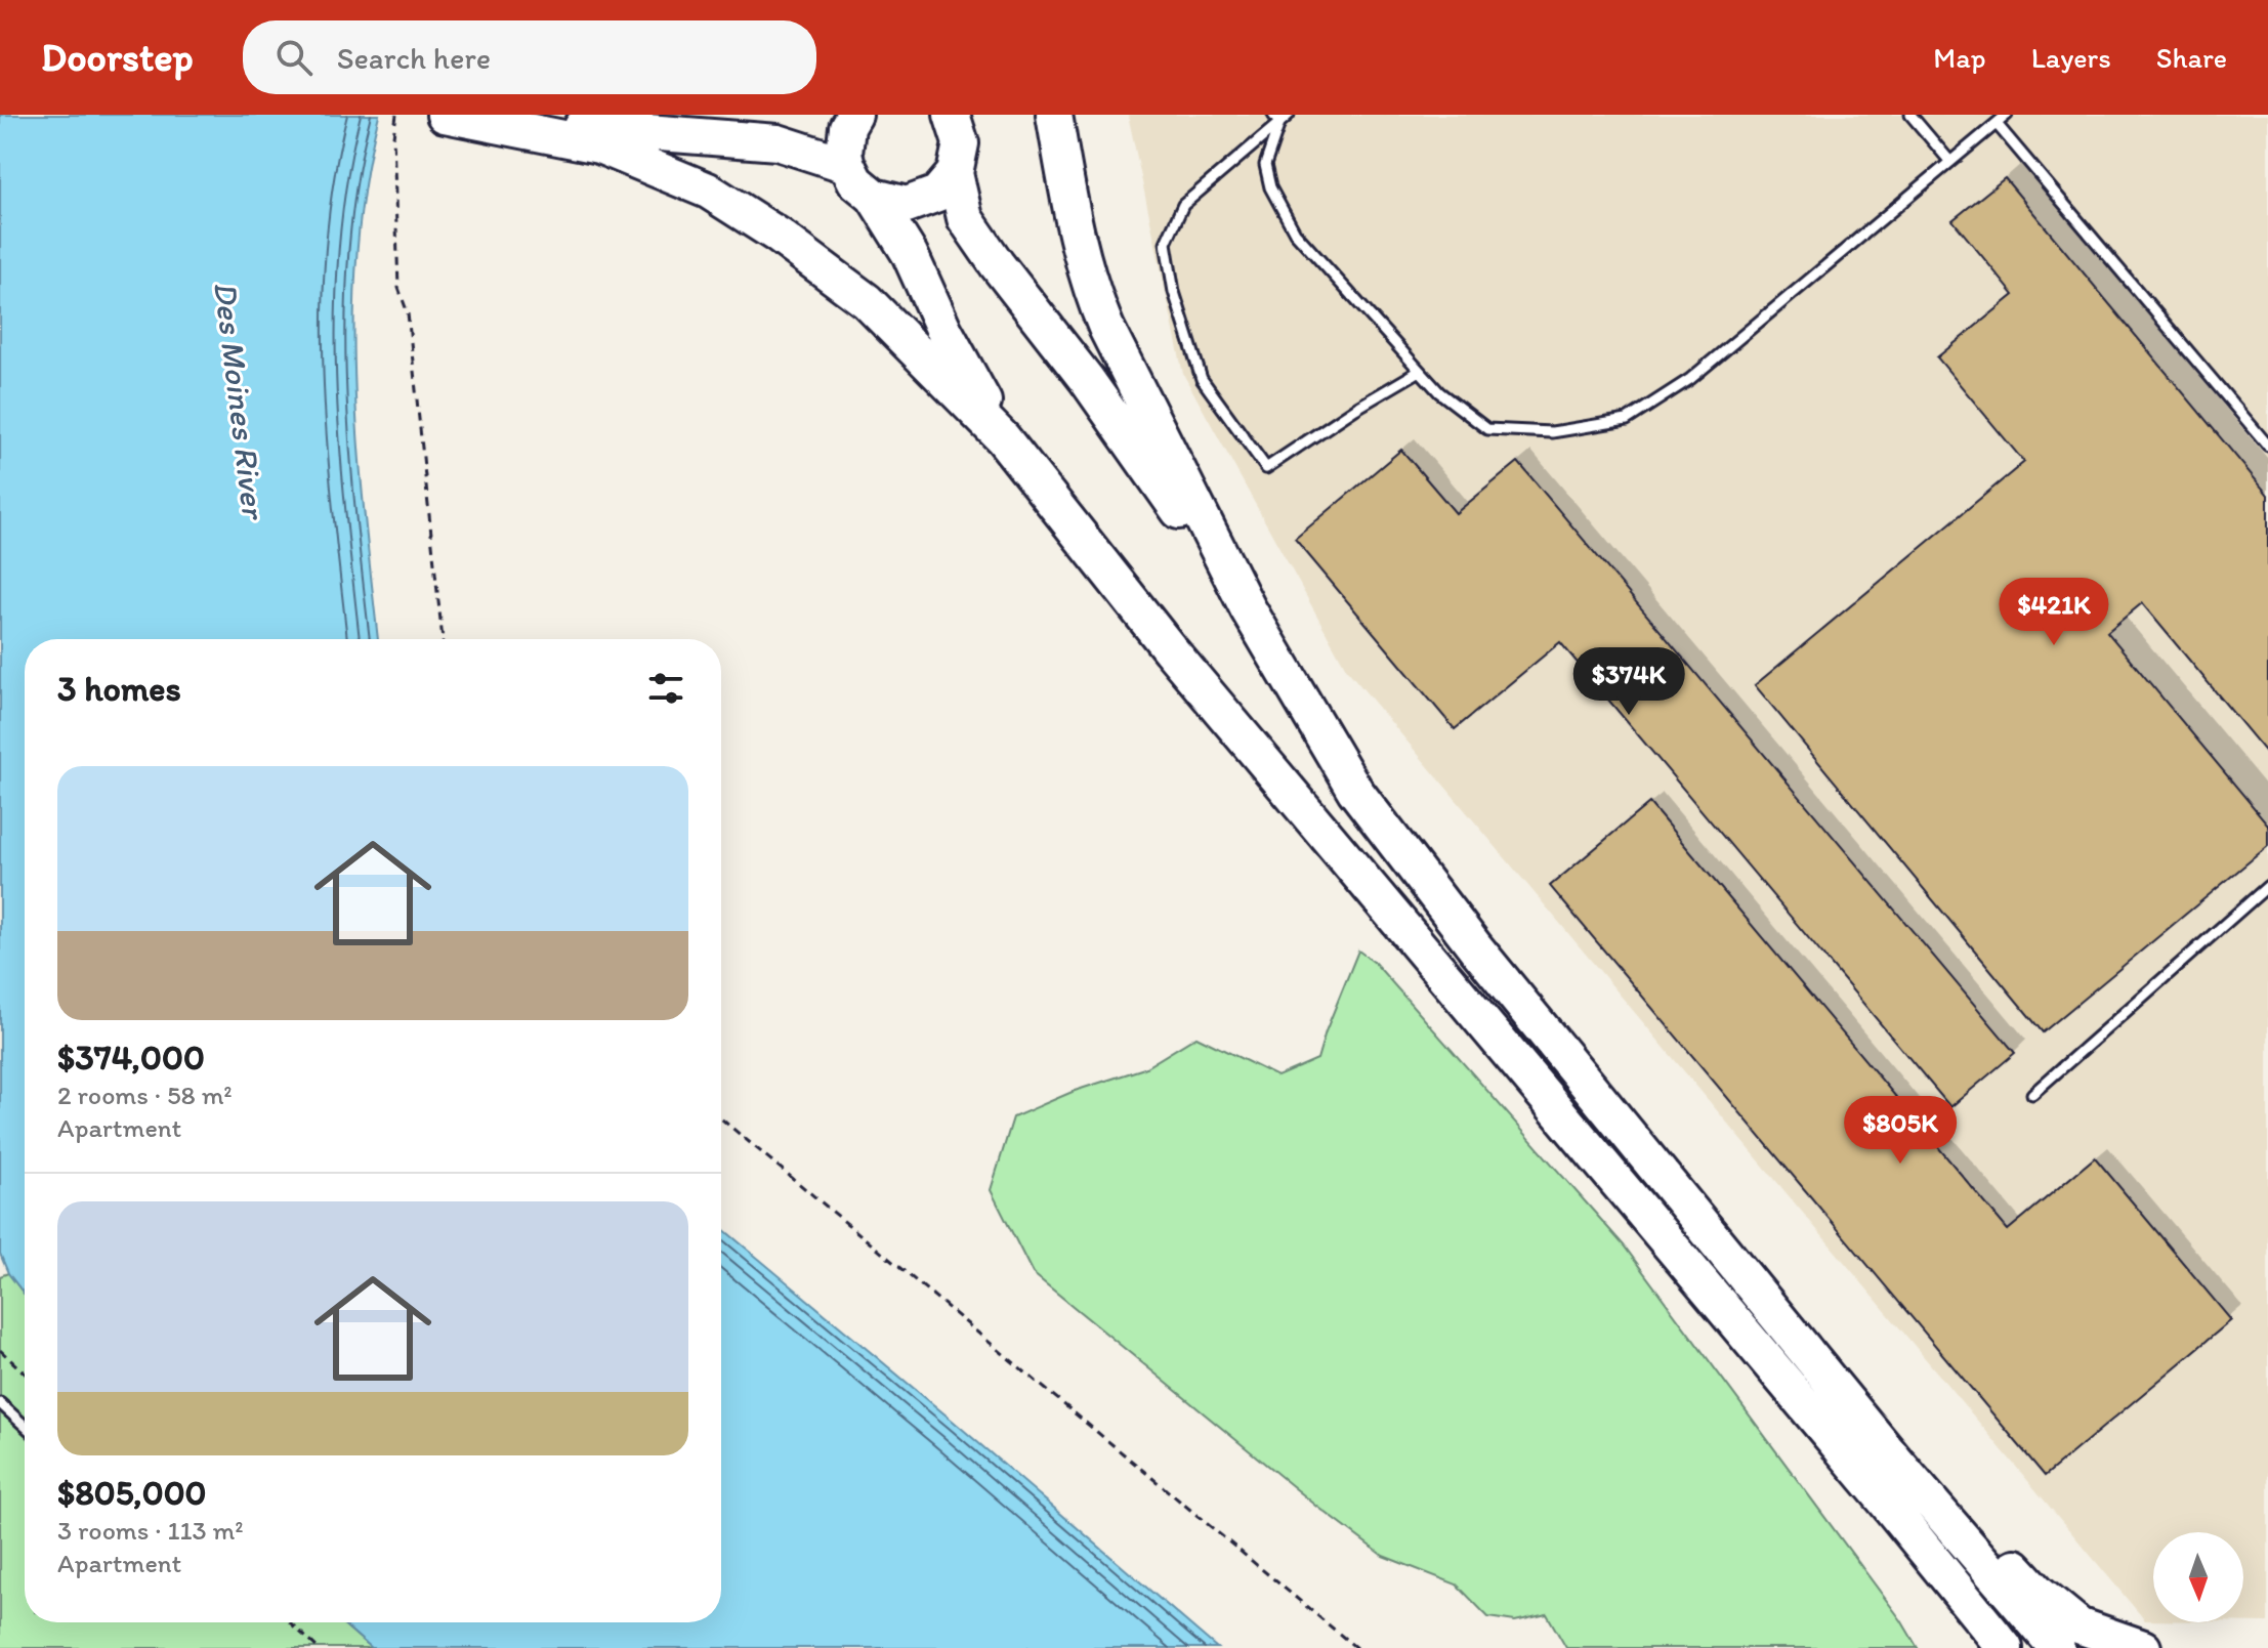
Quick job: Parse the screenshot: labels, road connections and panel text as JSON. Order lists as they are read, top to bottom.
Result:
{
  "water": ["Des Moines River"],
  "north": "bottom",
  "page": {
    "header": "Doorstep",
    "search": "Search here",
    "nav": ["Map", "Layers", "Share"],
    "price": ["$421K", "$374K", "$805K"],
    "heading": "3 homes",
    "list": [
      {
        "name": "$374,000",
        "note": "2 rooms · 58 m² · Apartment"
      },
      {
        "name": "$805,000",
        "note": "3 rooms · 113 m² · Apartment"
      }
    ]
  }
}
